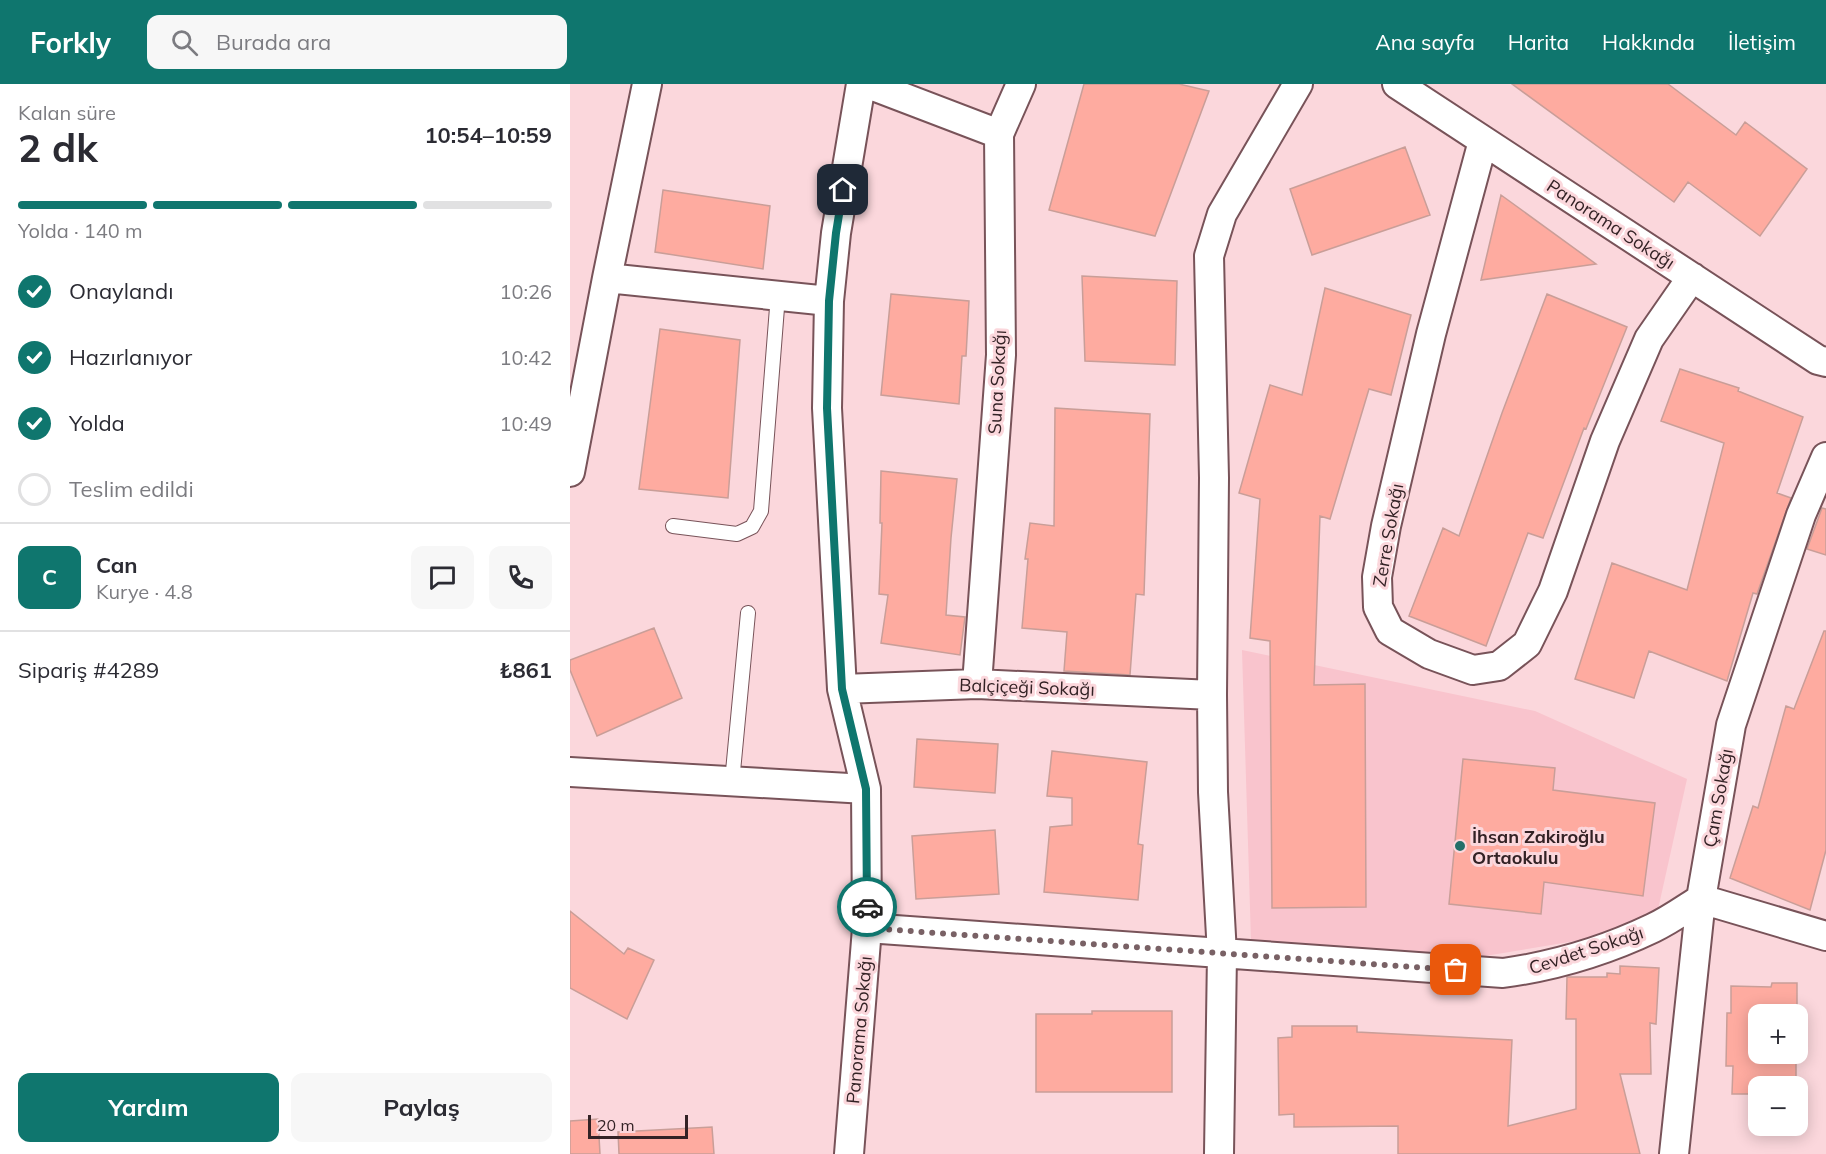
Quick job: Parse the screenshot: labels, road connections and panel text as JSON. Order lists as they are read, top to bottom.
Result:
{
  "streets": {
    "street": [
      "Panorama Sokağı",
      "Suna Sokağı",
      "Zerre Sokağı",
      "Balçiçeği Sokağı",
      "Çam Sokağı",
      "Cevdet Sokağı"
    ]
  },
  "crossings": [
    ["Panorama Sokağı", "Zerre Sokağı"],
    ["Panorama Sokağı", "Balçiçeği Sokağı"],
    ["Panorama Sokağı", "Cevdet Sokağı"],
    ["Suna Sokağı", "Balçiçeği Sokağı"],
    ["Çam Sokağı", "Cevdet Sokağı"]
  ],
  "places": ["İhsan Zakiroğlu Ortaokulu"],
  "scale_bar": "20 m",
  "page": {
    "header": "Forkly",
    "search": "Burada ara",
    "nav": [
      "Ana sayfa",
      "Harita",
      "Hakkında",
      "İletişim"
    ],
    "heading": ["2 dk", "Kalan süre", "10:54–10:59"],
    "panel": [
      "Can",
      "Kurye · 4.8",
      "Sipariş #4289",
      "₺861"
    ],
    "bar": "Yolda · 140 m",
    "list": [
      ["Onaylandı", "10:26"],
      ["Hazırlanıyor", "10:42"],
      ["Yolda", "10:49"],
      "Teslim edildi"
    ],
    "round": "C",
    "map_buttons": ["+", "−"],
    "buttons": ["Yardım", "Paylaş"],
    "scale": "20 m"
  }
}
